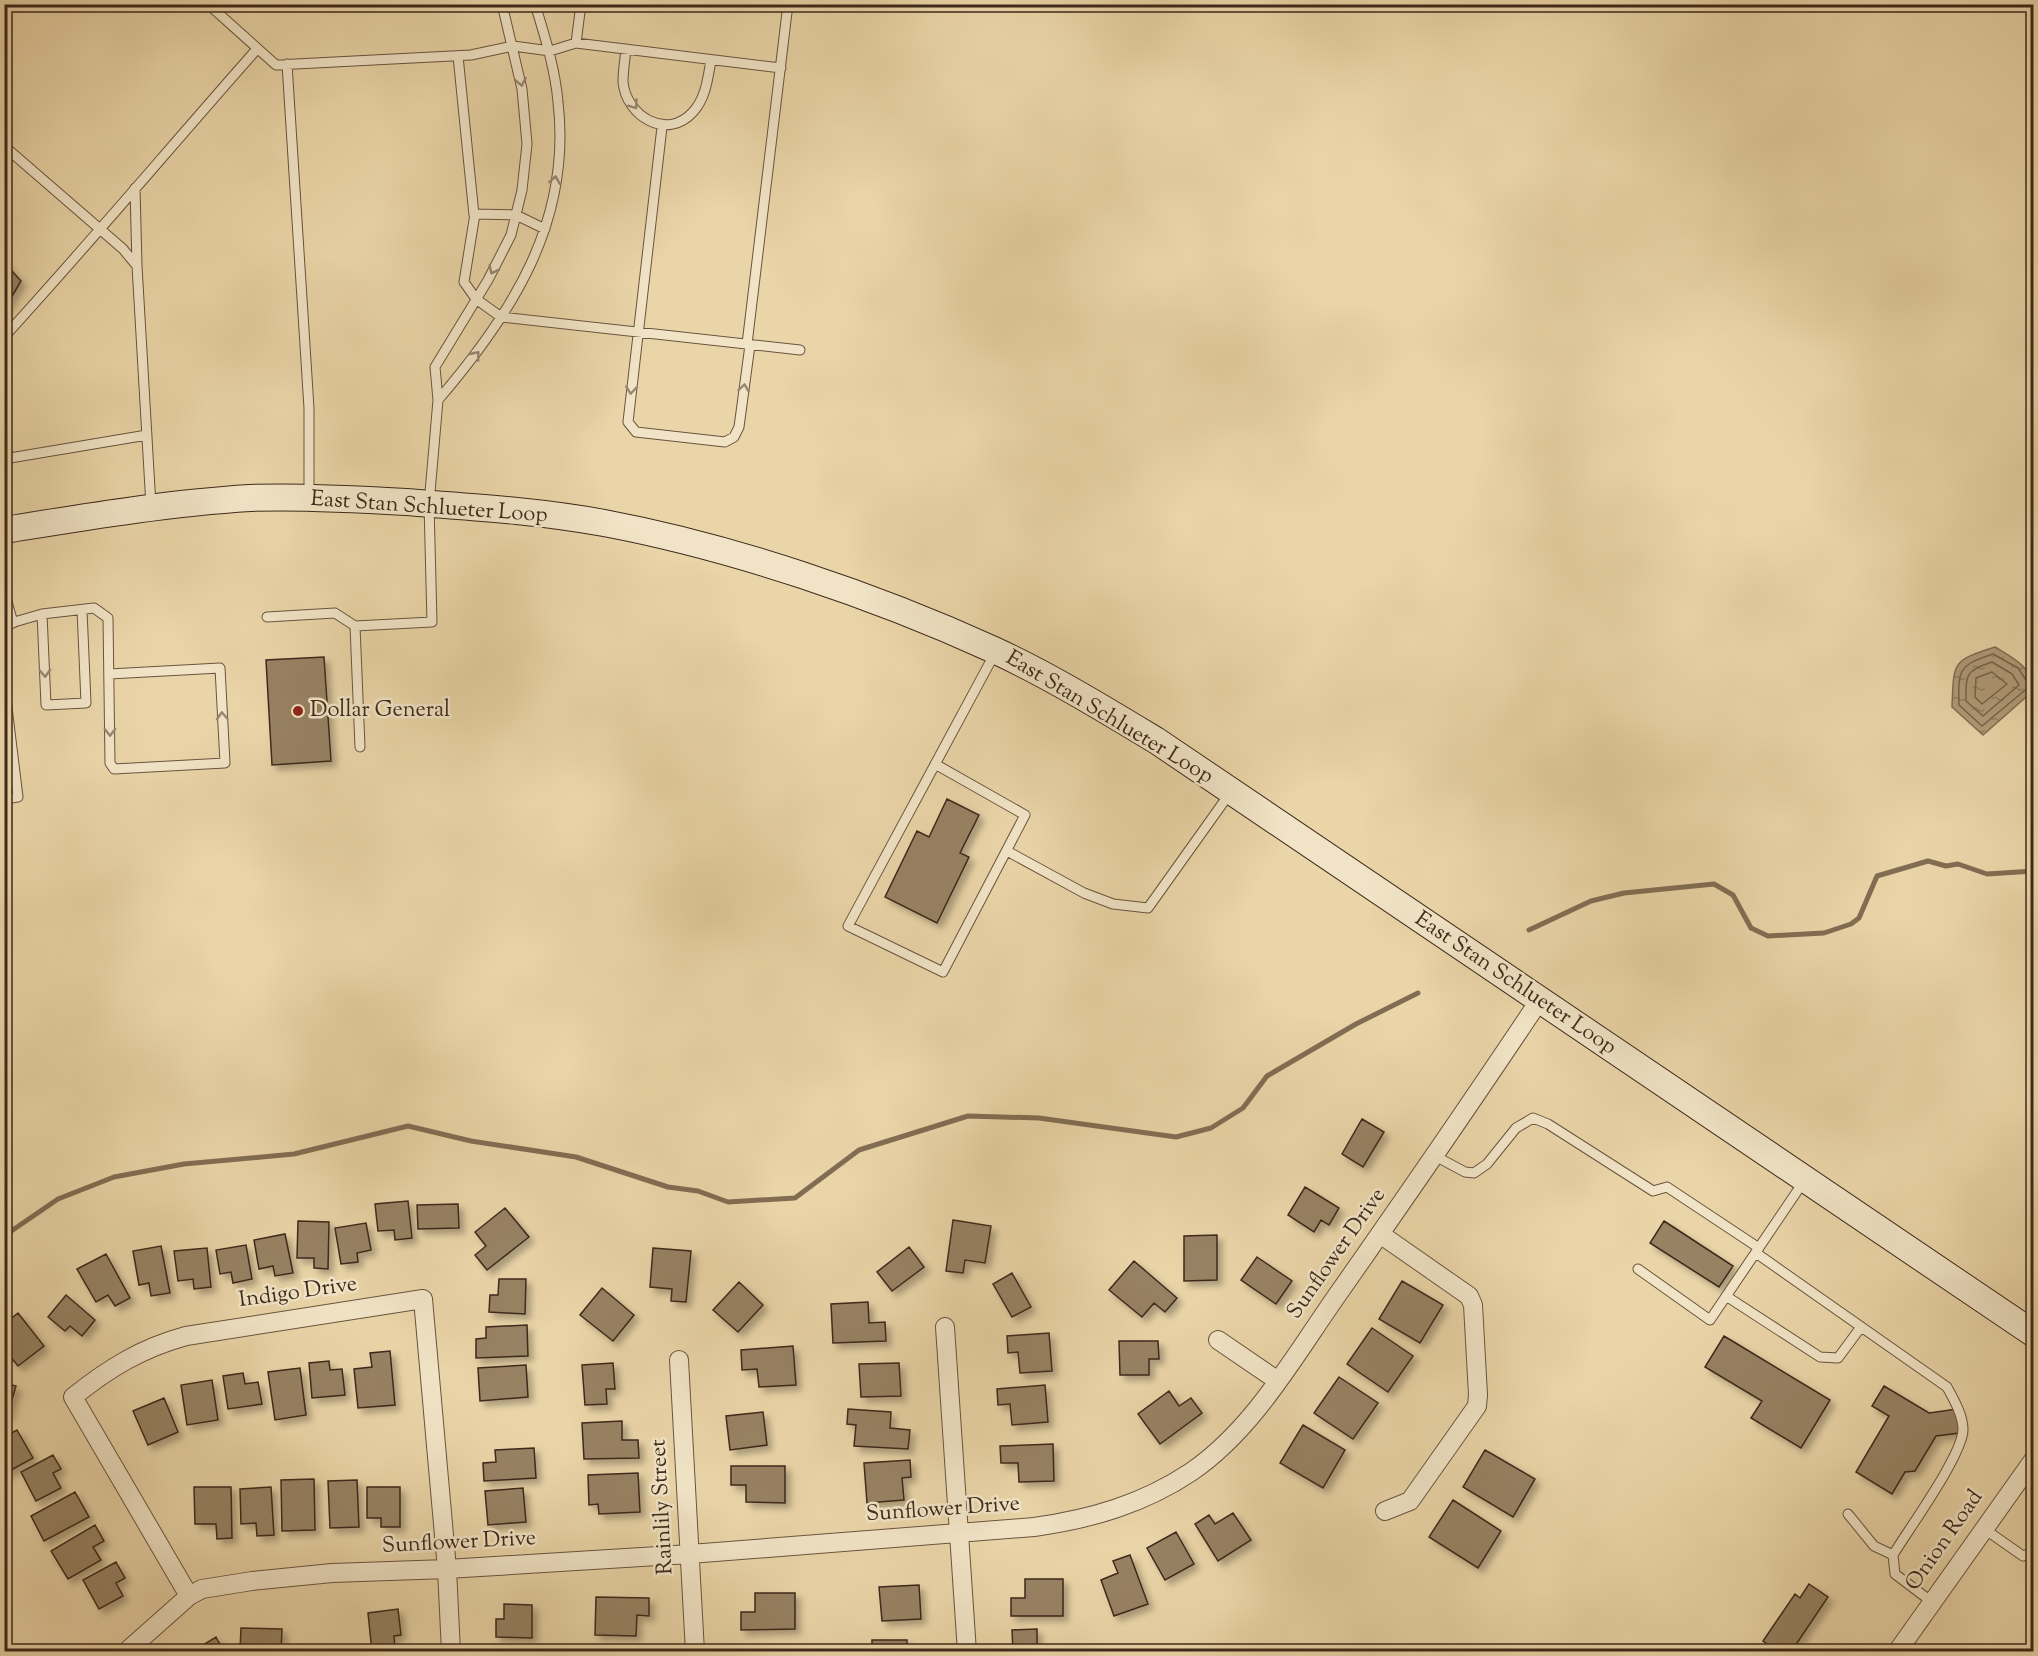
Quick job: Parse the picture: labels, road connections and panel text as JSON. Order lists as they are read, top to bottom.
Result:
{
  "streets": {
    "main road": ["East Stan Schlueter Loop"],
    "street": [
      "Sunflower Drive",
      "Indigo Drive",
      "Rainlily Street",
      "Onion Road"
    ]
  },
  "crossings": [
    ["East Stan Schlueter Loop", "Sunflower Drive"],
    ["Sunflower Drive", "Indigo Drive"],
    ["Sunflower Drive", "Rainlily Street"]
  ],
  "places": ["Dollar General"]
}
